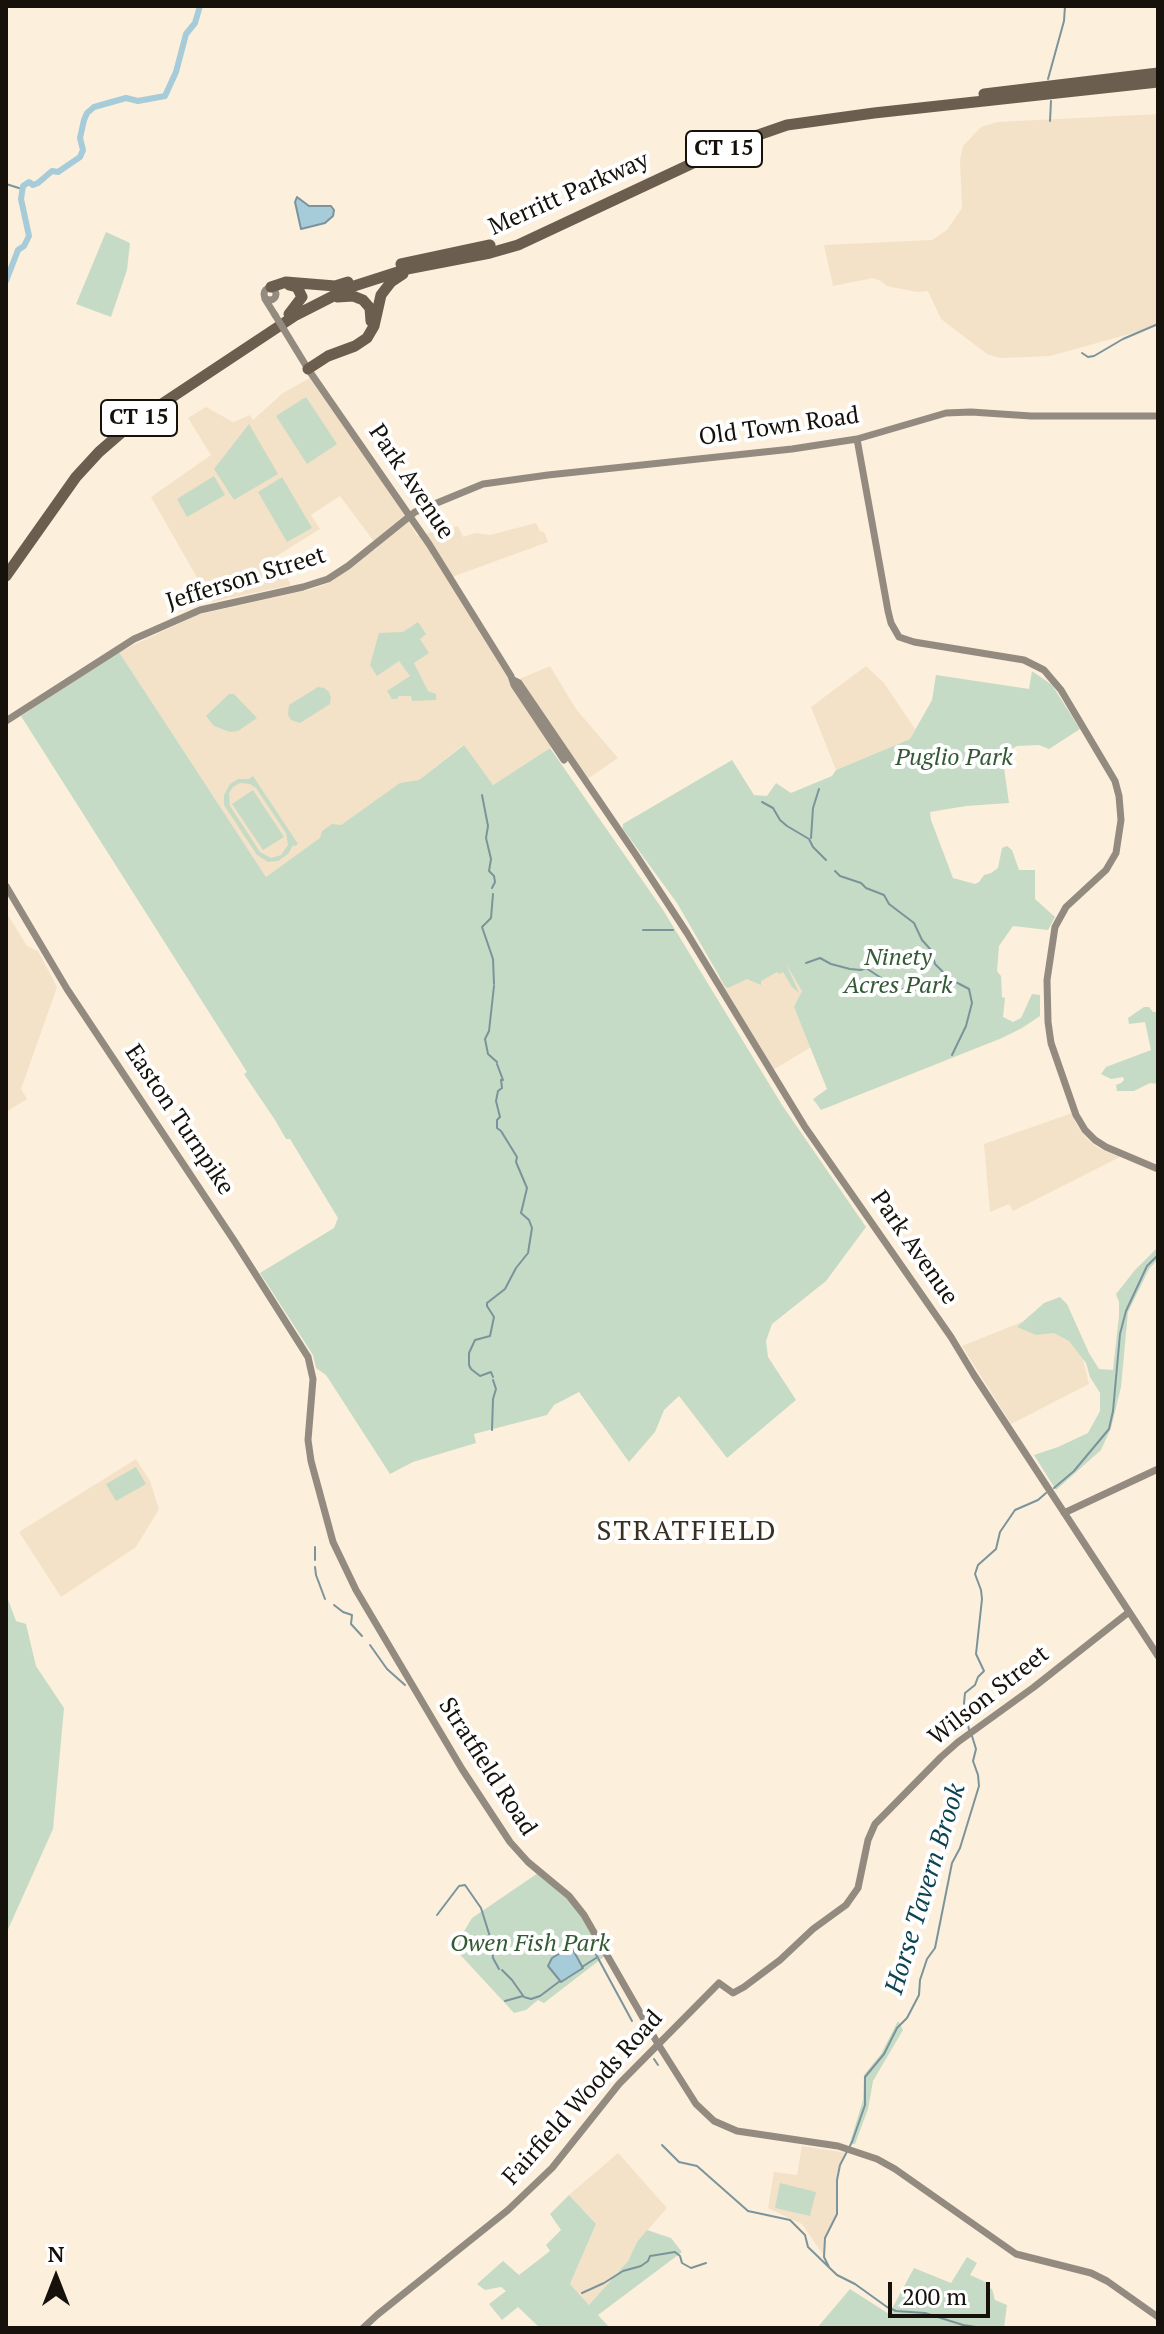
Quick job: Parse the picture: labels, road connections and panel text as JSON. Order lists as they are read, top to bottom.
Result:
{
  "streets": {
    "highway": ["CT 15", "Merritt Parkway"],
    "main road": [
      "Old Town Road",
      "Park Avenue",
      "Jefferson Street",
      "Easton Turnpike",
      "Wilson Street",
      "Stratfield Road",
      "Fairfield Woods Road"
    ]
  },
  "crossings": [
    ["Old Town Road", "Park Avenue"],
    ["Old Town Road", "Jefferson Street"],
    ["Park Avenue", "Jefferson Street"],
    ["Park Avenue", "Wilson Street"],
    ["Easton Turnpike", "Stratfield Road"],
    ["Wilson Street", "Fairfield Woods Road"],
    ["Stratfield Road", "Fairfield Woods Road"]
  ],
  "districts": ["STRATFIELD"],
  "water": ["Horse Tavern Brook"],
  "parks": ["Puglio Park", "Ninety Acres Park", "Owen Fish Park"],
  "scale_bar": "200 m",
  "north": "top"
}
